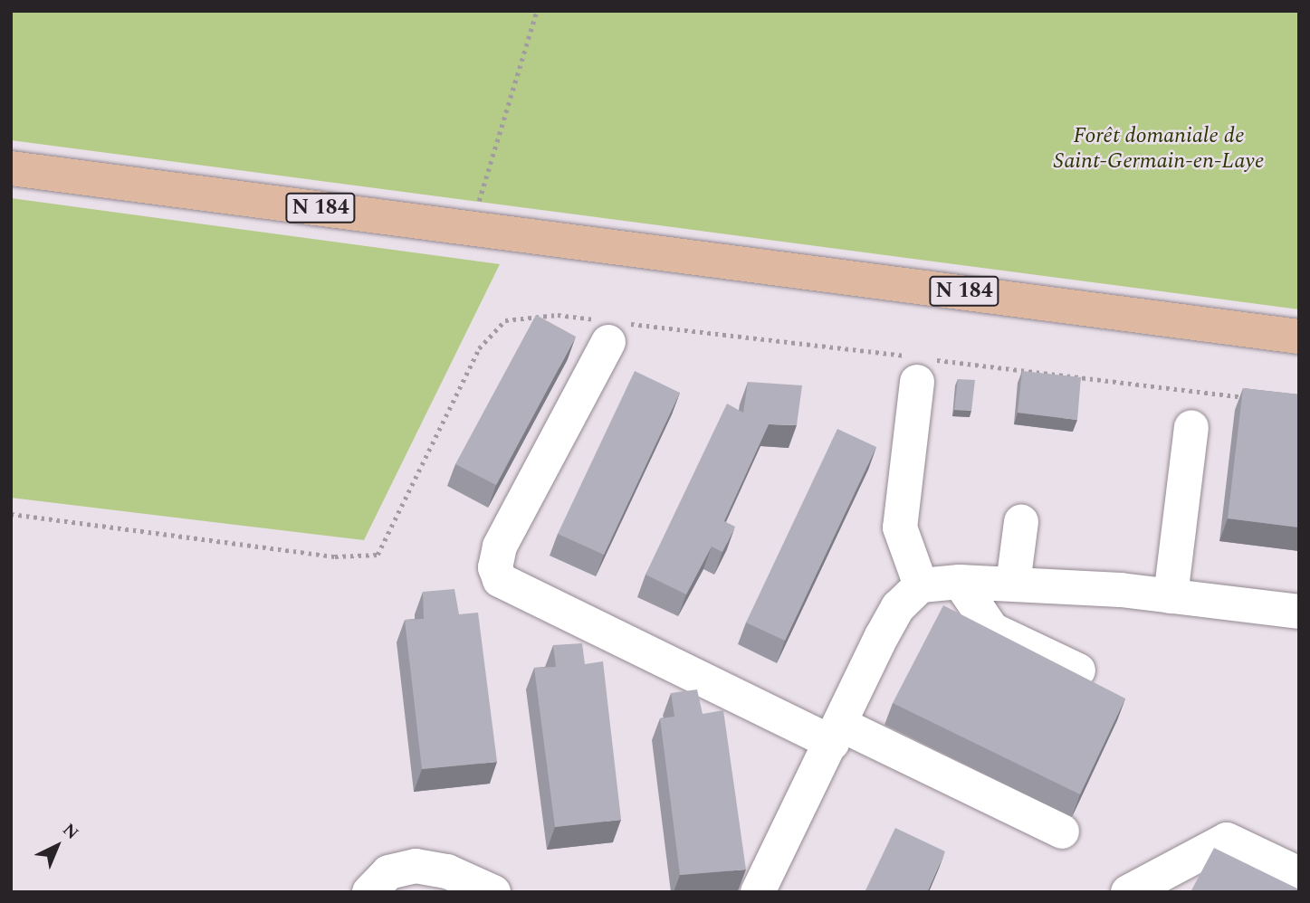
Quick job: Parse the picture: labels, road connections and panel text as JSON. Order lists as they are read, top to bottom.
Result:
{
  "streets": {
    "main road": ["N 184"]
  },
  "parks": ["Forêt domaniale de Saint-Germain-en-Laye"],
  "north": "top right"
}
